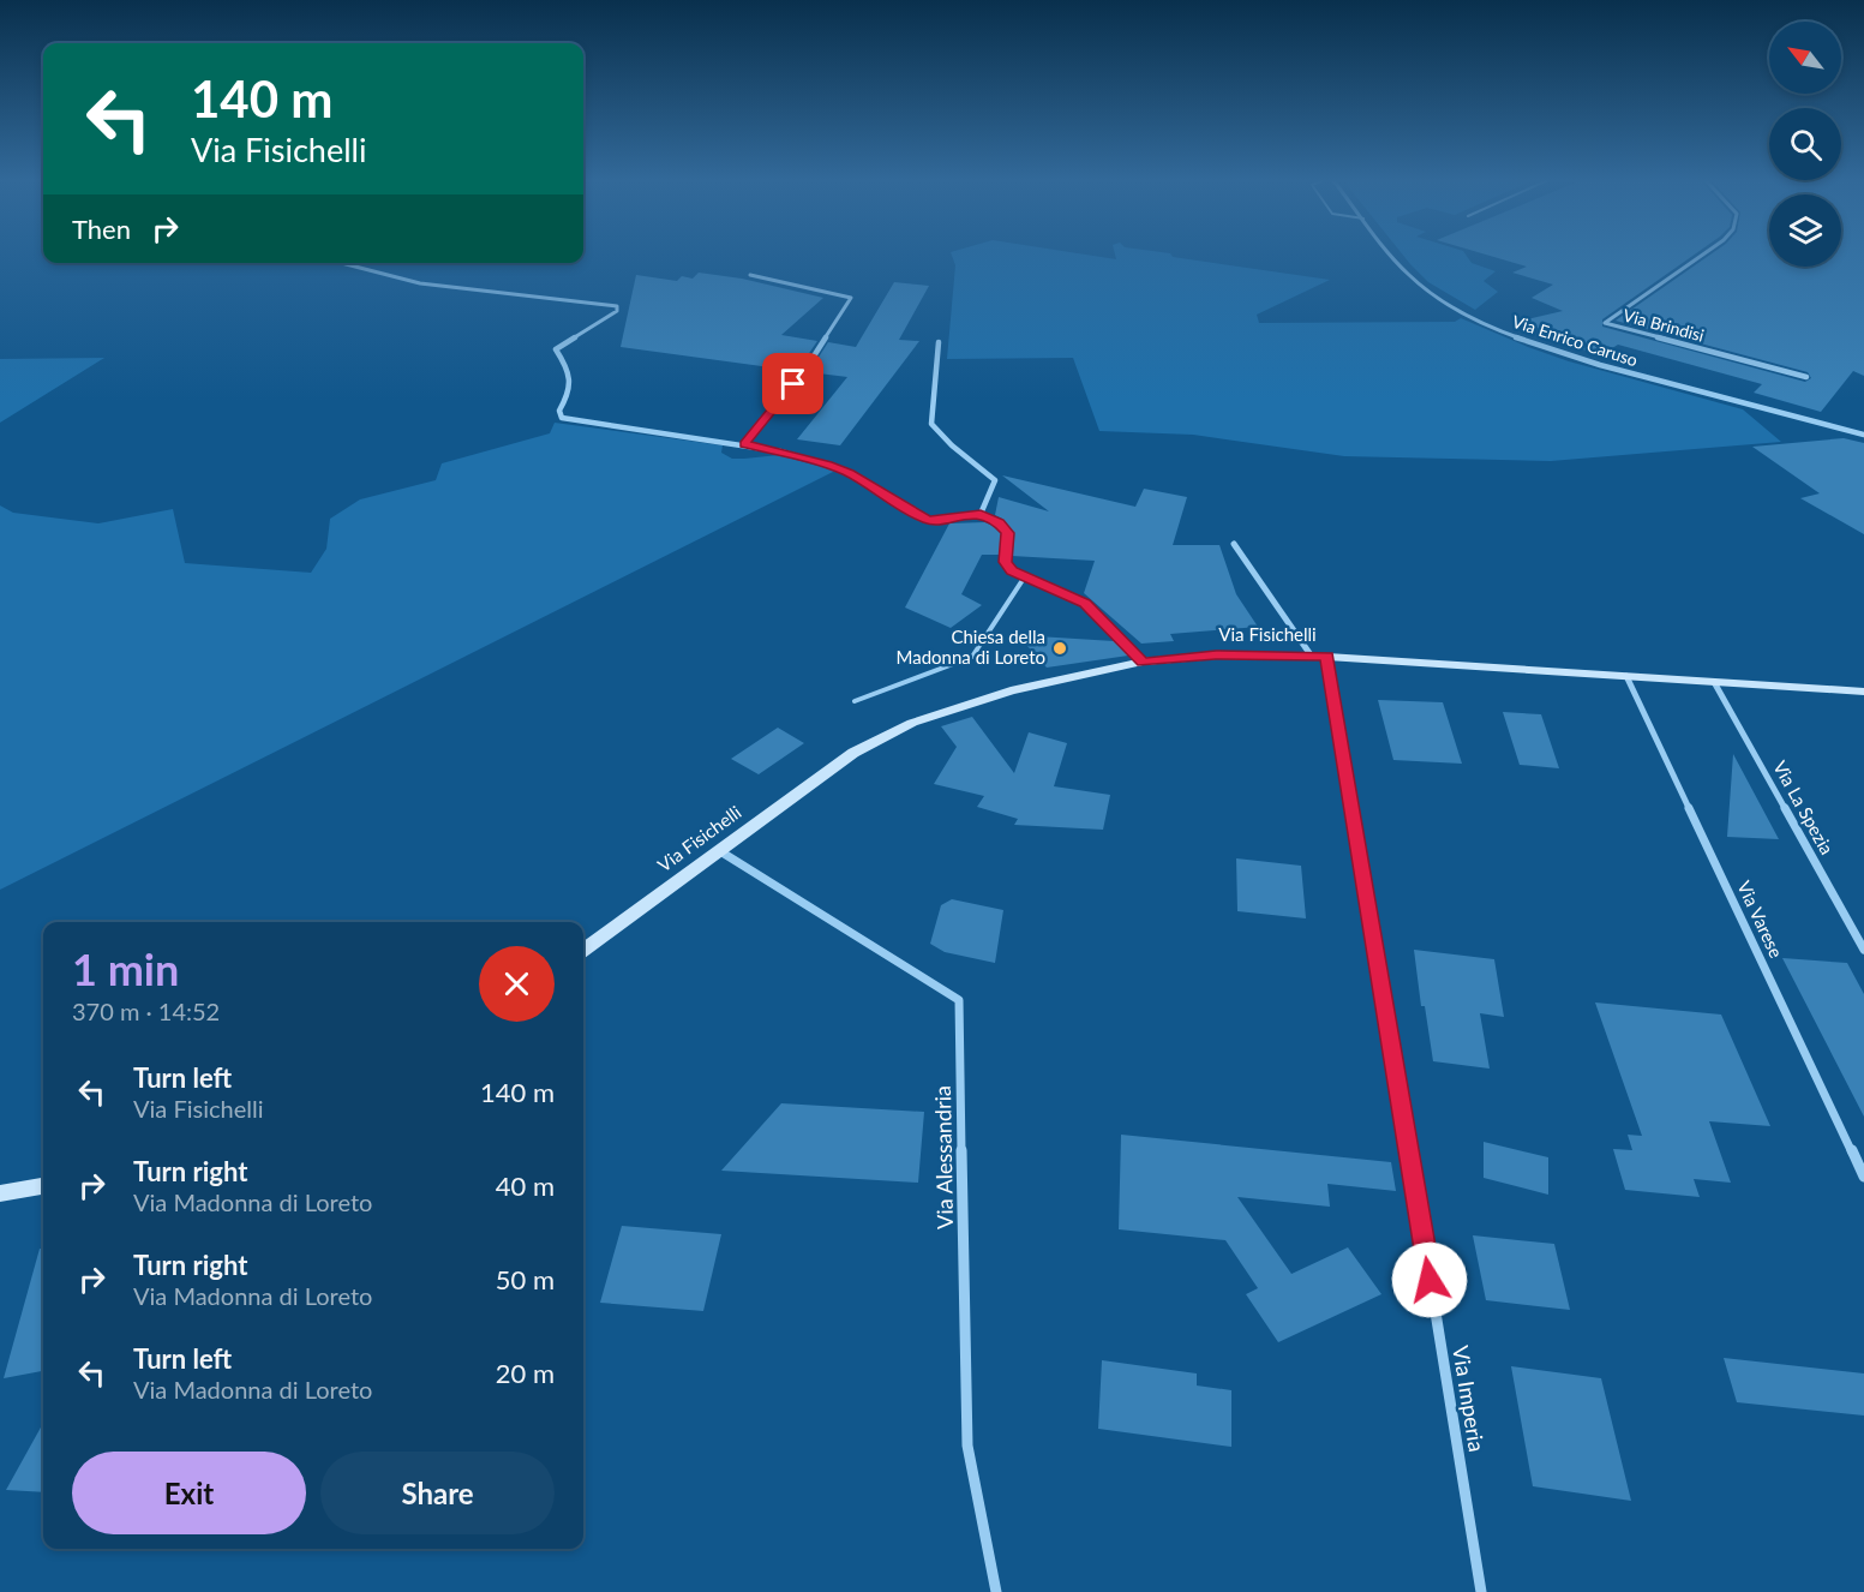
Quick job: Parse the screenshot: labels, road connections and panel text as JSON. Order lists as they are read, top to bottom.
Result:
{
  "streets": {
    "main road": ["Via Fisichelli"],
    "street": [
      "Via Brindisi",
      "Via Enrico Caruso",
      "Via La Spezia",
      "Via Varese",
      "Via Alessandria",
      "Via Imperia"
    ]
  },
  "crossings": [
    ["Via Fisichelli", "Via La Spezia"],
    ["Via Fisichelli", "Via Varese"],
    ["Via Fisichelli", "Via Alessandria"],
    ["Via Fisichelli", "Via Imperia"]
  ],
  "places": ["Chiesa della Madonna di Loreto"],
  "north": "top left",
  "page": {
    "turn": ["140 m", "Via Fisichelli"],
    "then": "Then",
    "heading": ["1 min", "370 m · 14:52"],
    "list": [
      {
        "name": "Turn left",
        "note": "Via Fisichelli",
        "value": "140 m"
      },
      {
        "name": "Turn right",
        "note": "Via Madonna di Loreto",
        "value": "40 m"
      },
      {
        "name": "Turn right",
        "note": "Via Madonna di Loreto",
        "value": "50 m"
      },
      {
        "name": "Turn left",
        "note": "Via Madonna di Loreto",
        "value": "20 m"
      }
    ],
    "buttons": ["Exit", "Share"]
  }
}
